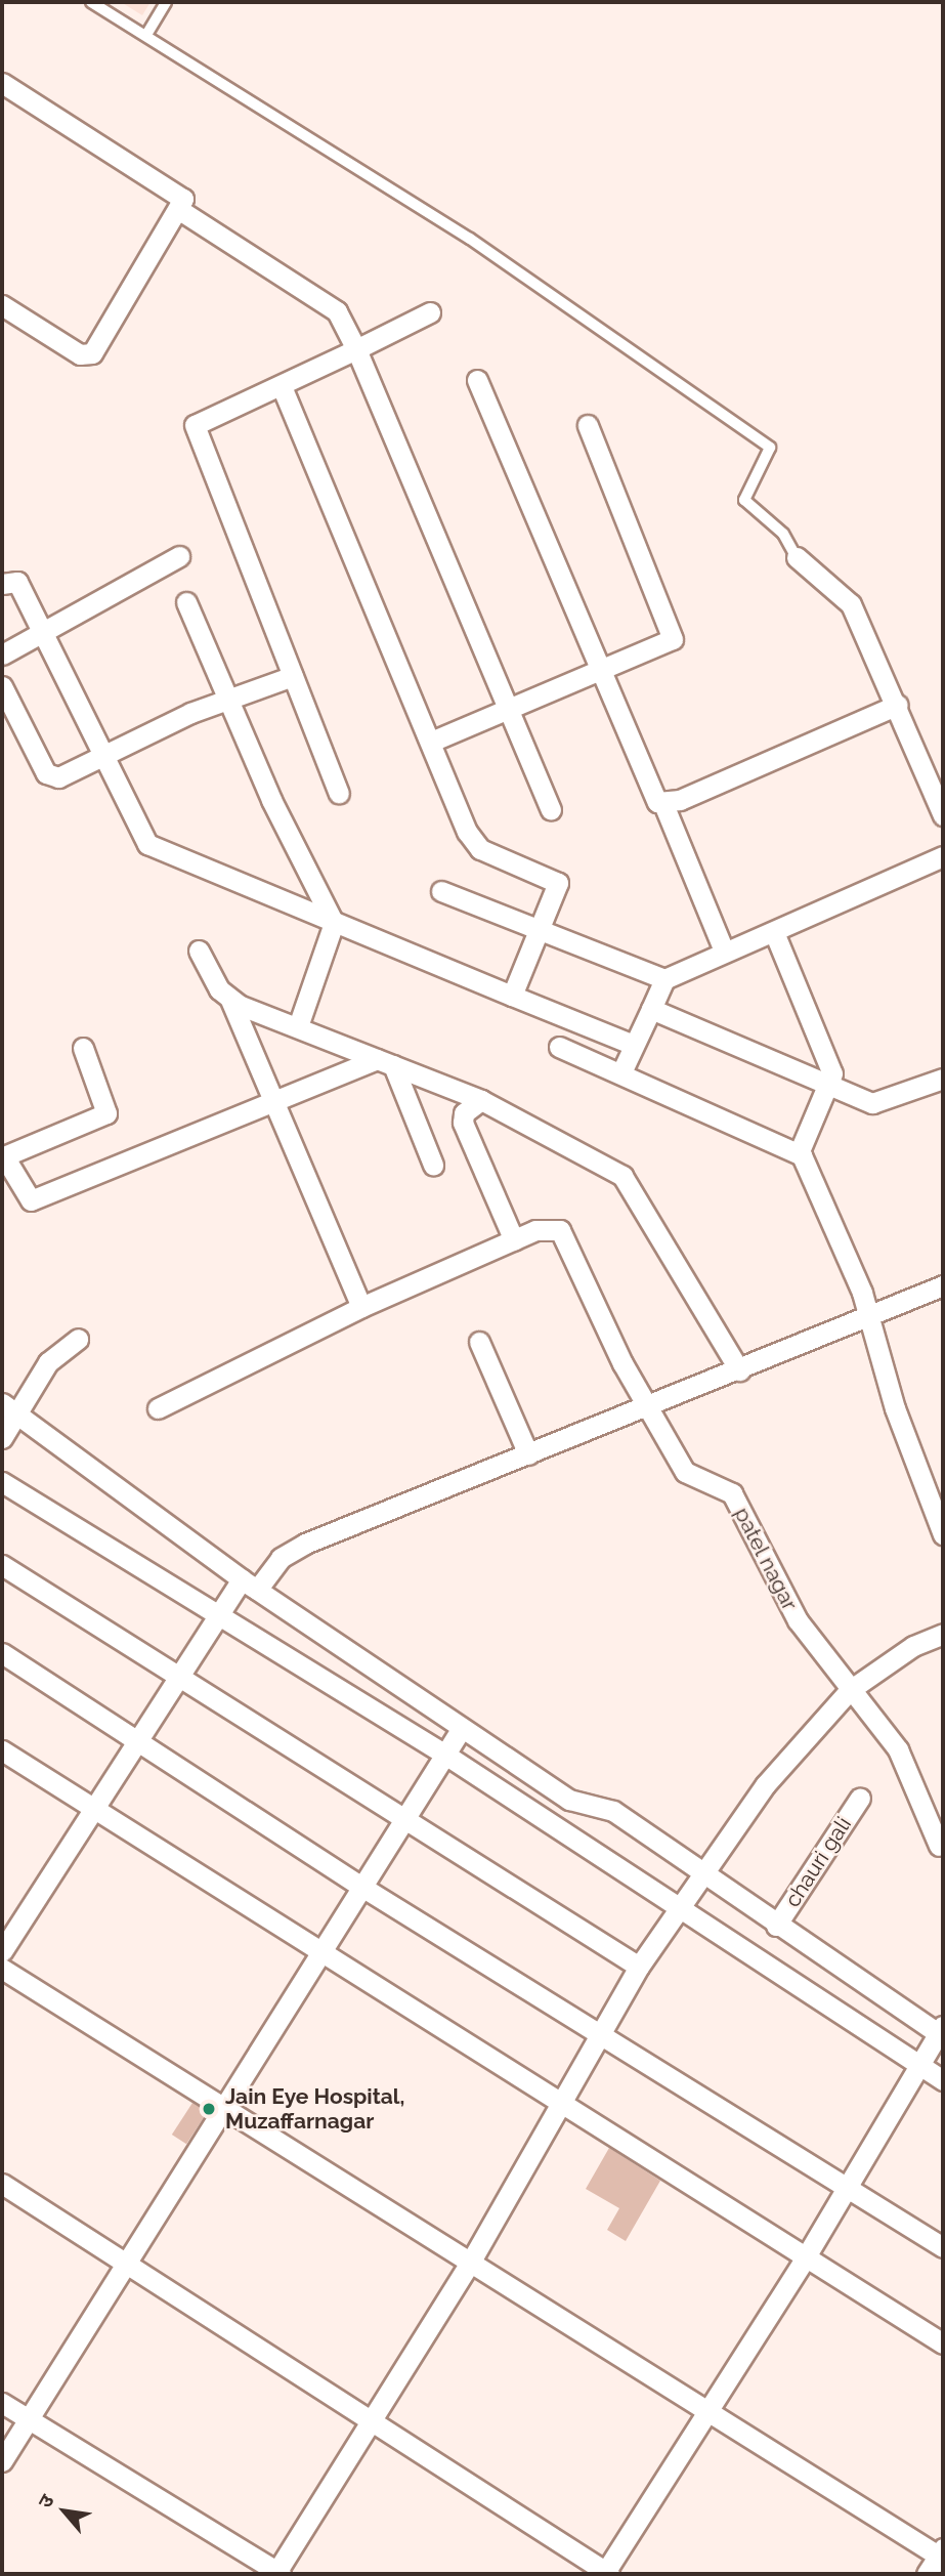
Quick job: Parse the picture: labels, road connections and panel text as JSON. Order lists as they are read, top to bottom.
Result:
{
  "streets": {
    "street": ["patel nagar", "chauri gali"]
  },
  "places": ["Jain Eye Hospital, Muzaffarnagar"],
  "north": "top left"
}
